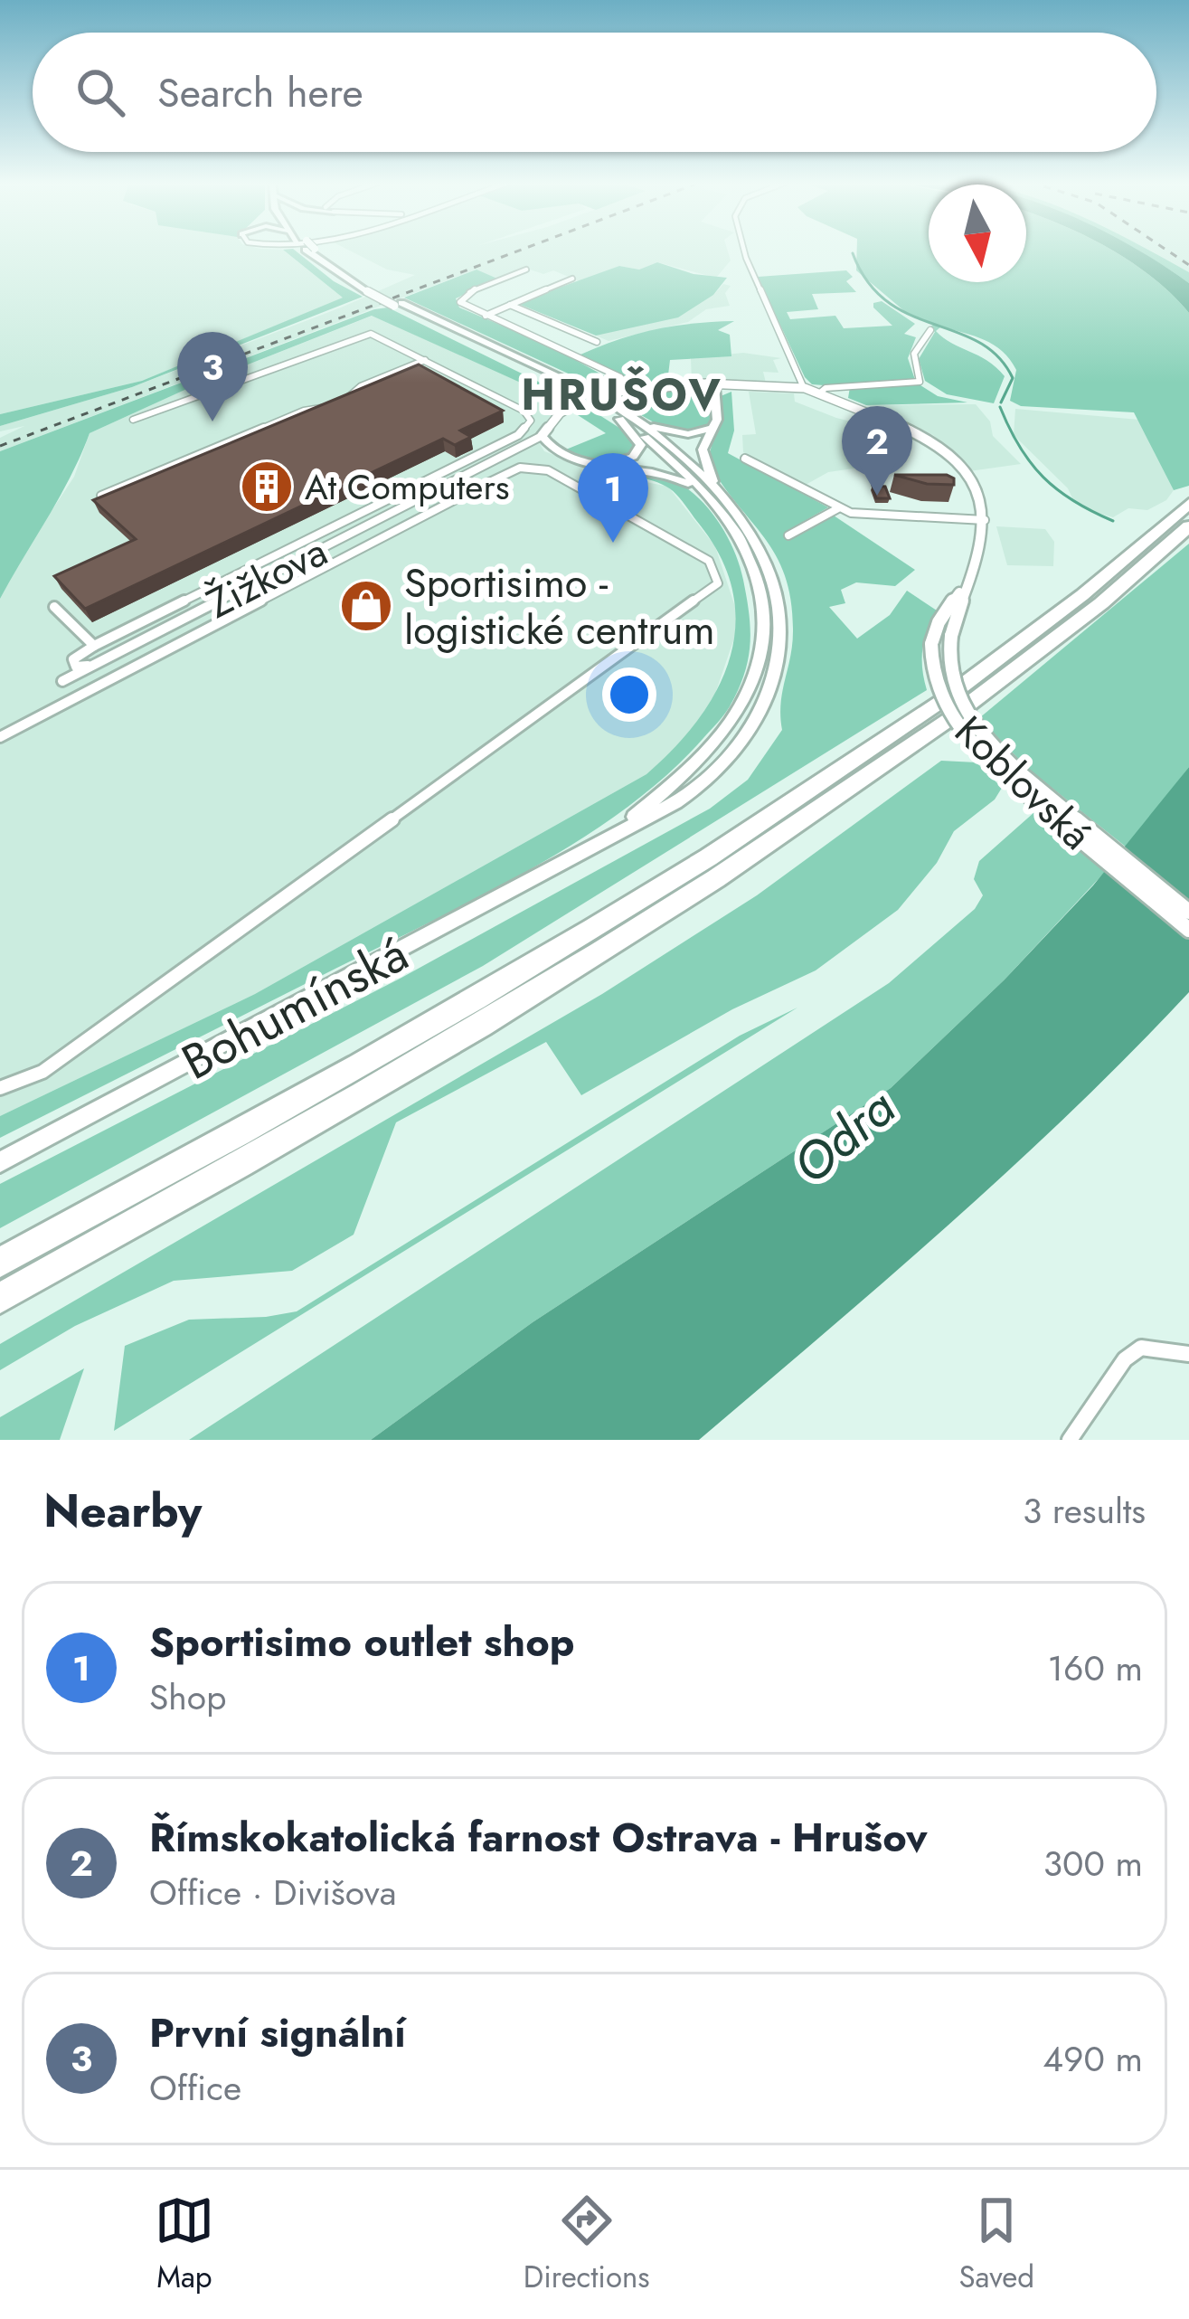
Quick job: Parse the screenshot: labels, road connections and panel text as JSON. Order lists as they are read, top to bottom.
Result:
{
  "streets": {
    "main road": ["Bohumínská"],
    "street": ["Žižkova", "Koblovská"]
  },
  "crossings": [
    ["Žižkova", "Bohumínská"]
  ],
  "districts": ["HRUŠOV"],
  "water": ["Odra"],
  "places": {
    "building": ["At Computers"],
    "shop": ["Sportisimo - logistické centrum"]
  },
  "north": "bottom",
  "page": {
    "search": "Search here",
    "pins": ["3", "2", "1"],
    "heading": ["Nearby", "3 results"],
    "list": [
      {
        "mark": "1",
        "name": "Sportisimo outlet shop",
        "note": "Shop",
        "value": "160 m"
      },
      {
        "mark": "2",
        "name": "Římskokatolická farnost Ostrava - Hrušov",
        "note": "Office · Divišova",
        "value": "300 m"
      },
      {
        "mark": "3",
        "name": "První signální",
        "note": "Office",
        "value": "490 m"
      }
    ],
    "nav": ["Map", "Directions", "Saved"]
  }
}
